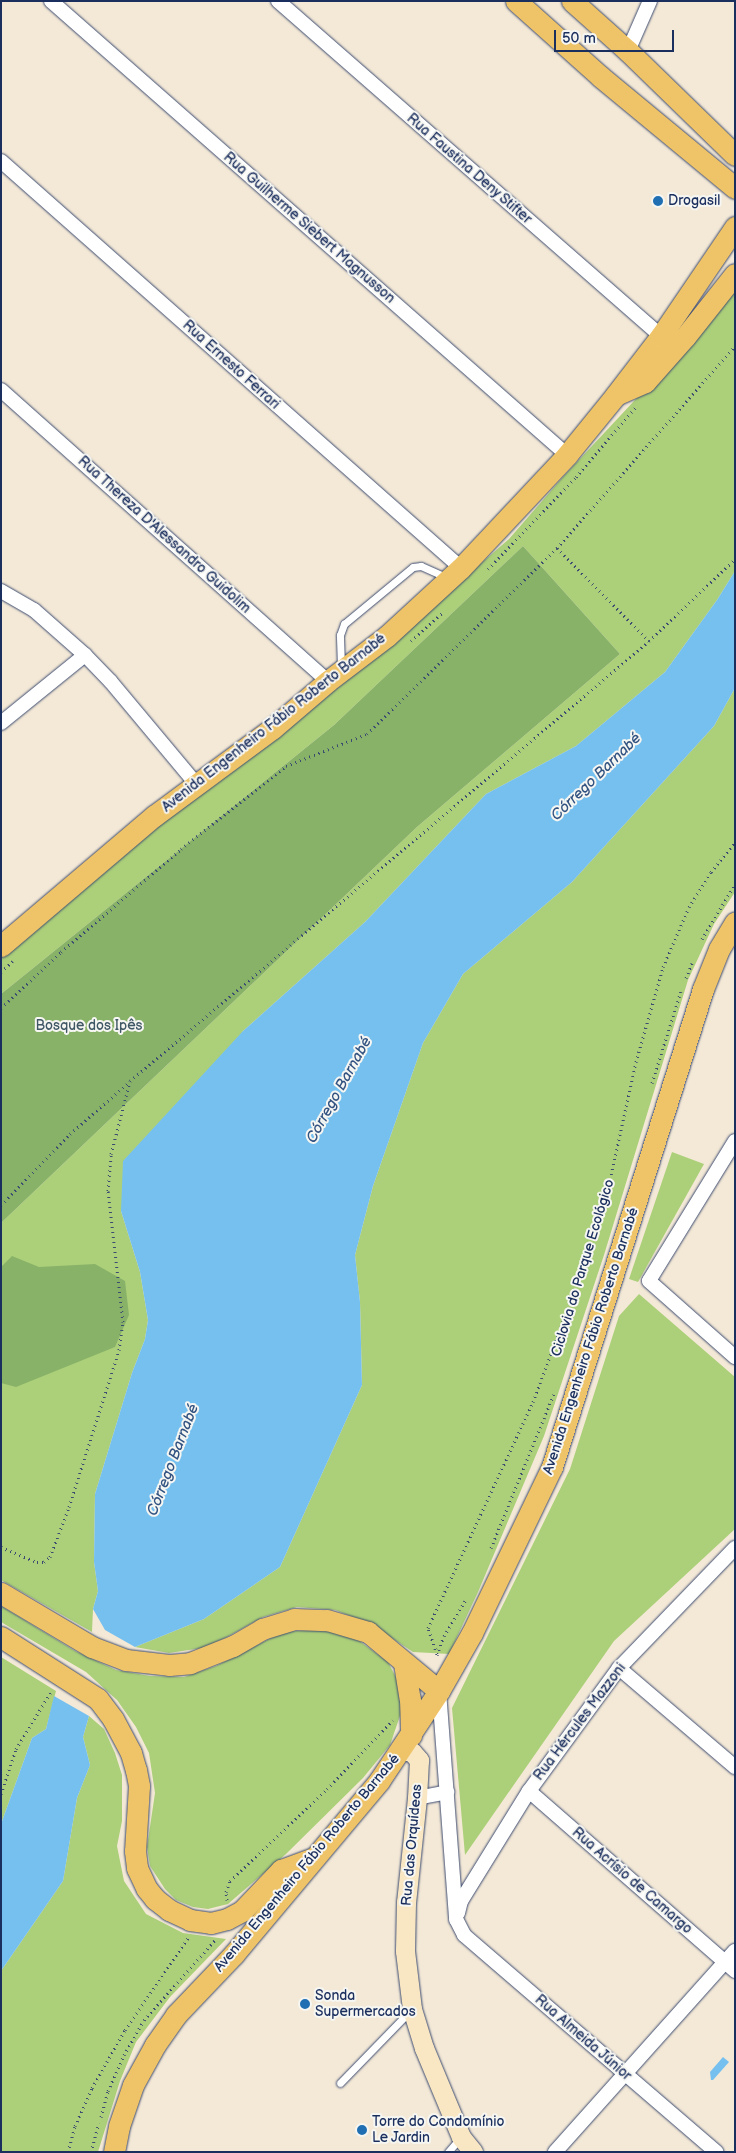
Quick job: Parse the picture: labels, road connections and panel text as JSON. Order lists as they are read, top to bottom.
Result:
{
  "streets": {
    "main road": ["Avenida Engenheiro Fábio Roberto Barnabé", "Rua das Orquídeas"],
    "street": [
      "Rua Faustina Deny Stifter",
      "Rua Guilherme Siebert Magnusson",
      "Rua Ernesto Ferrari",
      "Rua Thereza D'Alessandro Guidolim",
      "Rua Hércules Mazzoni",
      "Rua Acrísio de Camargo",
      "Rua Almeida Júnior"
    ]
  },
  "crossings": [
    ["Rua Faustina Deny Stifter", "Avenida Engenheiro Fábio Roberto Barnabé"],
    ["Rua Guilherme Siebert Magnusson", "Avenida Engenheiro Fábio Roberto Barnabé"],
    ["Rua Ernesto Ferrari", "Avenida Engenheiro Fábio Roberto Barnabé"],
    ["Rua Thereza D'Alessandro Guidolim", "Avenida Engenheiro Fábio Roberto Barnabé"],
    ["Avenida Engenheiro Fábio Roberto Barnabé", "Rua das Orquídeas"],
    ["Rua Hércules Mazzoni", "Rua Acrísio de Camargo"],
    ["Rua Hércules Mazzoni", "Rua Almeida Júnior"]
  ],
  "water": ["Córrego Barnabé"],
  "parks": ["Bosque dos Ipês"],
  "places": ["Drogasil", "Sonda Supermercados", "Torre do Condomínio Le Jardin"],
  "scale_bar": "50 m"
}
